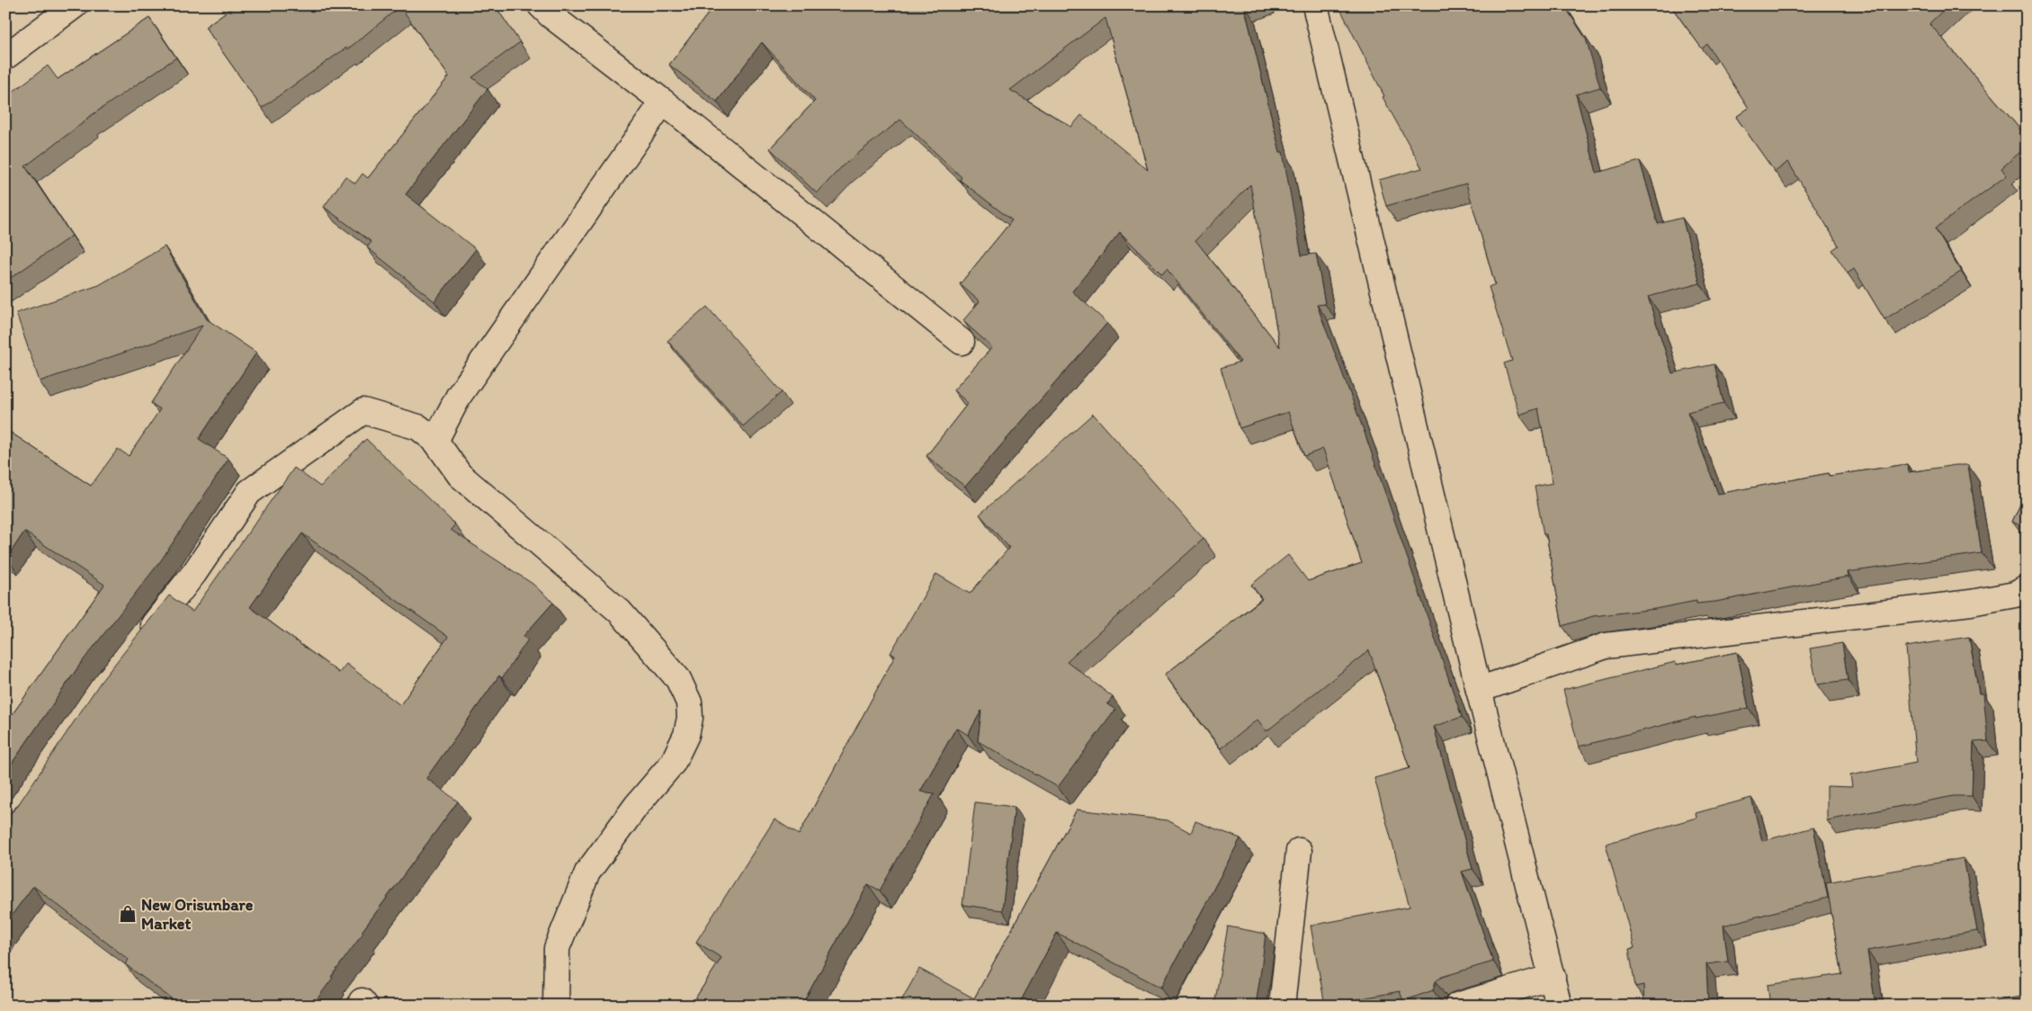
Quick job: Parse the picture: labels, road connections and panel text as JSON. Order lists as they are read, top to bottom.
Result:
{
  "places": {
    "shop": ["New Orisunbare Market"]
  }
}
